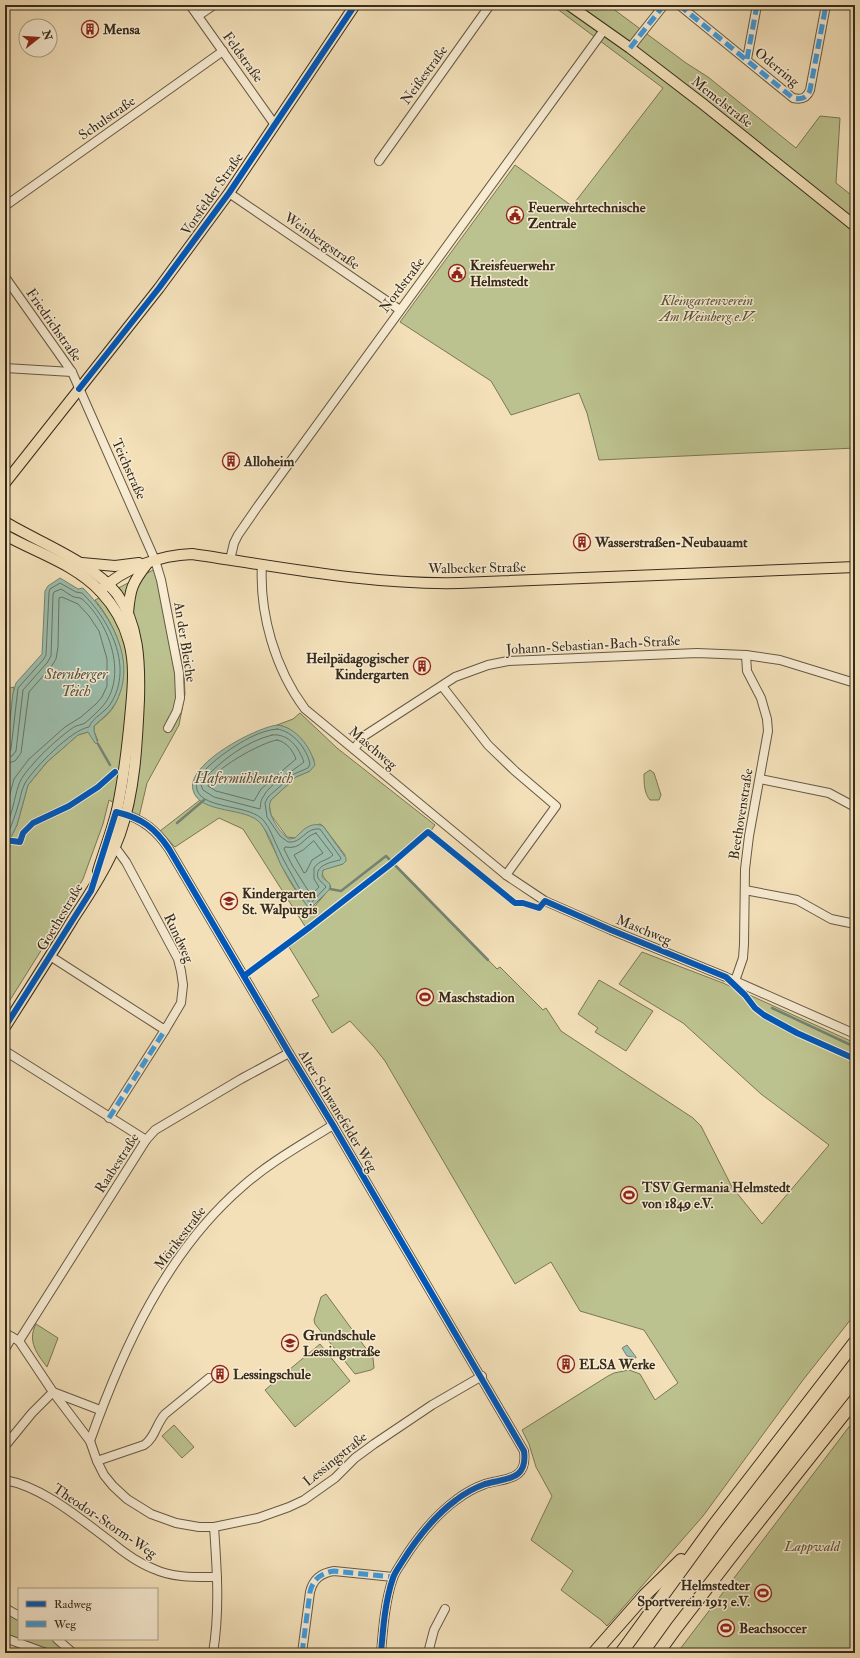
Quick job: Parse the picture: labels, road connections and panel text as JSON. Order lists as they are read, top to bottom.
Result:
{
  "streets": {
    "main road": [
      "Memelstraße",
      "Vorsfelder Straße",
      "Walbecker Straße",
      "Goethestraße"
    ],
    "street": [
      "Feldstraße",
      "Oderring",
      "Neißestraße",
      "Schulstraße",
      "Weinbergstraße",
      "Nordstraße",
      "Friedrichstraße",
      "Teichstraße",
      "An der Bleiche",
      "Johann-Sebastian-Bach-Straße",
      "Maschweg",
      "Beethovenstraße",
      "Rundweg",
      "Alter Schwanefelder Weg",
      "Raabestraße",
      "Mörikestraße",
      "Lessingstraße",
      "Theodor-Storm-Weg"
    ]
  },
  "crossings": [
    ["Feldstraße", "Schulstraße"],
    ["Feldstraße", "Vorsfelder Straße"],
    ["Memelstraße", "Nordstraße"],
    ["Vorsfelder Straße", "Weinbergstraße"],
    ["Vorsfelder Straße", "Friedrichstraße"],
    ["Vorsfelder Straße", "Teichstraße"],
    ["Weinbergstraße", "Nordstraße"],
    ["Nordstraße", "Walbecker Straße"],
    ["Friedrichstraße", "Teichstraße"],
    ["Teichstraße", "Walbecker Straße"],
    ["Teichstraße", "An der Bleiche"],
    ["Walbecker Straße", "An der Bleiche"],
    ["Walbecker Straße", "Maschweg"],
    ["Walbecker Straße", "Goethestraße"],
    ["Johann-Sebastian-Bach-Straße", "Maschweg"],
    ["Johann-Sebastian-Bach-Straße", "Beethovenstraße"],
    ["Maschweg", "Beethovenstraße"],
    ["Goethestraße", "Rundweg"],
    ["Goethestraße", "Alter Schwanefelder Weg"],
    ["Alter Schwanefelder Weg", "Raabestraße"],
    ["Alter Schwanefelder Weg", "Mörikestraße"],
    ["Alter Schwanefelder Weg", "Lessingstraße"],
    ["Raabestraße", "Lessingstraße"],
    ["Mörikestraße", "Lessingstraße"]
  ],
  "water": ["Sternberger Teich", "Hafermühlenteich"],
  "parks": ["Kleingartenverein Am Weinberg e.V.", "Lappwald"],
  "places": {
    "building": [
      "Mensa",
      "Alloheim",
      "Wasserstraßen-Neubauamt",
      "Heilpädagogischer Kindergarten",
      "ELSA Werke",
      "Lessingschule"
    ],
    "public building": ["Feuerwehrtechnische Zentrale", "Kreisfeuerwehr Helmstedt"],
    "school or university": ["Kindergarten St. Walpurgis", "Grundschule Lessingstraße"],
    "sports": [
      "Maschstadion",
      "TSV Germania Helmstedt von 1849 e.V.",
      "Helmstedter Sportverein 1913 e.V.",
      "Beachsoccer"
    ]
  },
  "legend": ["Radweg", "Weg"],
  "north": "right"
}
